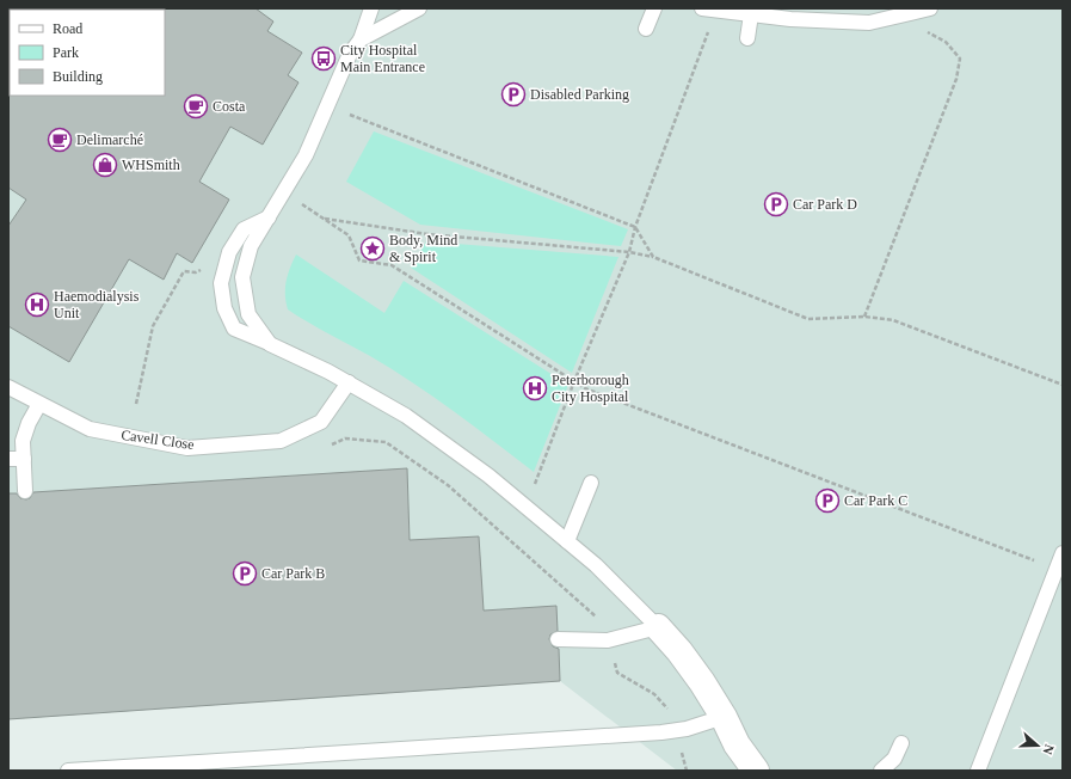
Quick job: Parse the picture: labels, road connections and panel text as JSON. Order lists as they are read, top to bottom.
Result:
{
  "streets": {
    "lane": ["Cavell Close"]
  },
  "places": {
    "bus stop": ["City Hospital Main Entrance"],
    "parking": [
      "Disabled Parking",
      "Car Park D",
      "Car Park C",
      "Car Park B"
    ],
    "cafe": ["Costa", "Delimarché"],
    "shop": ["WHSmith"],
    "place": ["Body, Mind & Spirit"],
    "hospital": ["Haemodialysis Unit", "Peterborough City Hospital"]
  },
  "legend": ["Road", "Park", "Building"],
  "north": "right"
}
